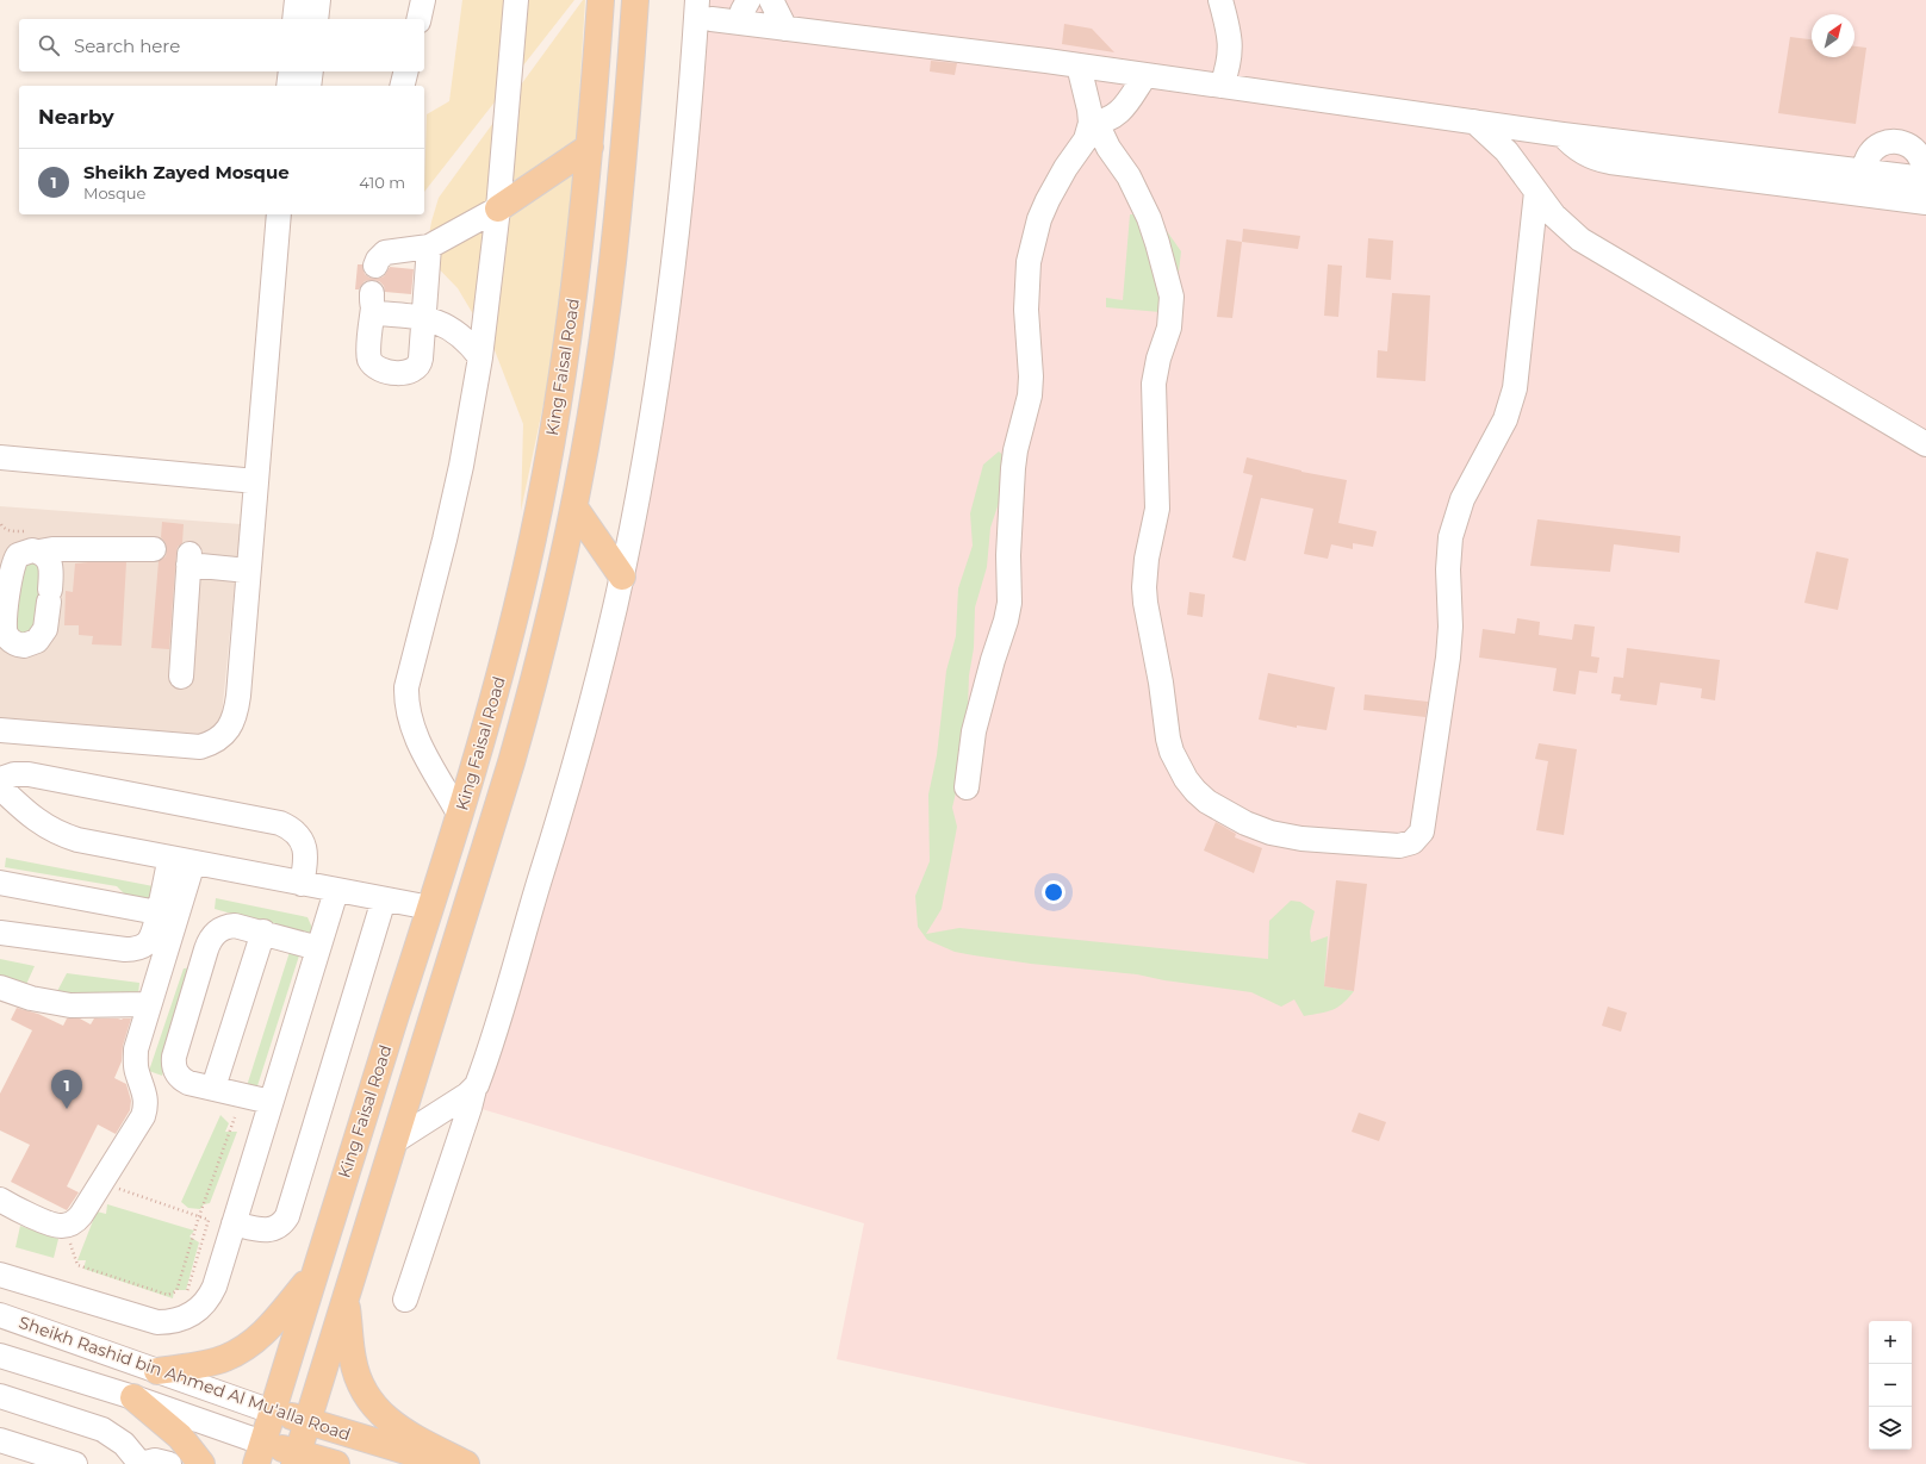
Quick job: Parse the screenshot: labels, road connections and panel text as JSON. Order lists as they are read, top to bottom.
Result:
{
  "streets": {
    "main road": ["King Faisal Road", "Sheikh Rashid bin Ahmed Al Mu'alla Road"]
  },
  "crossings": [
    ["King Faisal Road", "Sheikh Rashid bin Ahmed Al Mu'alla Road"]
  ],
  "north": "top right",
  "page": {
    "search": "Search here",
    "heading": "Nearby",
    "list": [
      {
        "mark": "1",
        "name": "Sheikh Zayed Mosque",
        "note": "Mosque",
        "value": "410 m"
      }
    ],
    "pins": "1",
    "map_buttons": ["+", "−"]
  }
}
